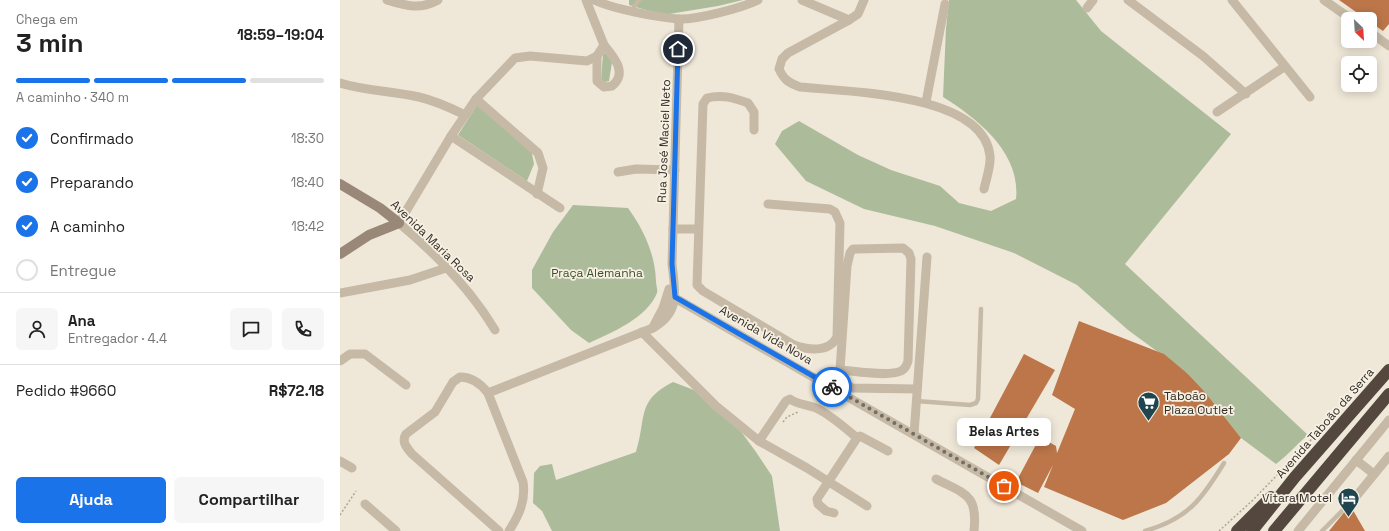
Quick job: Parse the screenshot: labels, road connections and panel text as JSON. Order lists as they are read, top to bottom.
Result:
{
  "streets": {
    "highway": ["Avenida Taboão da Serra"],
    "street": ["Rua José Maciel Neto", "Avenida Maria Rosa", "Avenida Vida Nova"]
  },
  "crossings": [
    ["Rua José Maciel Neto", "Avenida Vida Nova"]
  ],
  "parks": ["Praça Alemanha"],
  "places": {
    "supermarket": ["Taboão Plaza Outlet"],
    "other": ["Belas Artes"],
    "hotel": ["Vitara Motel"]
  },
  "north": "bottom right",
  "page": {
    "heading": ["3 min", "Chega em", "18:59–19:04"],
    "panel": [
      "Ana",
      "Entregador · 4.4",
      "Pedido #9660",
      "R$72.18"
    ],
    "bar": "A caminho · 340 m",
    "list": [
      ["Confirmado", "18:30"],
      ["Preparando", "18:40"],
      ["A caminho", "18:42"],
      "Entregue"
    ],
    "bubble": "Belas Artes",
    "buttons": ["Ajuda", "Compartilhar"]
  }
}
